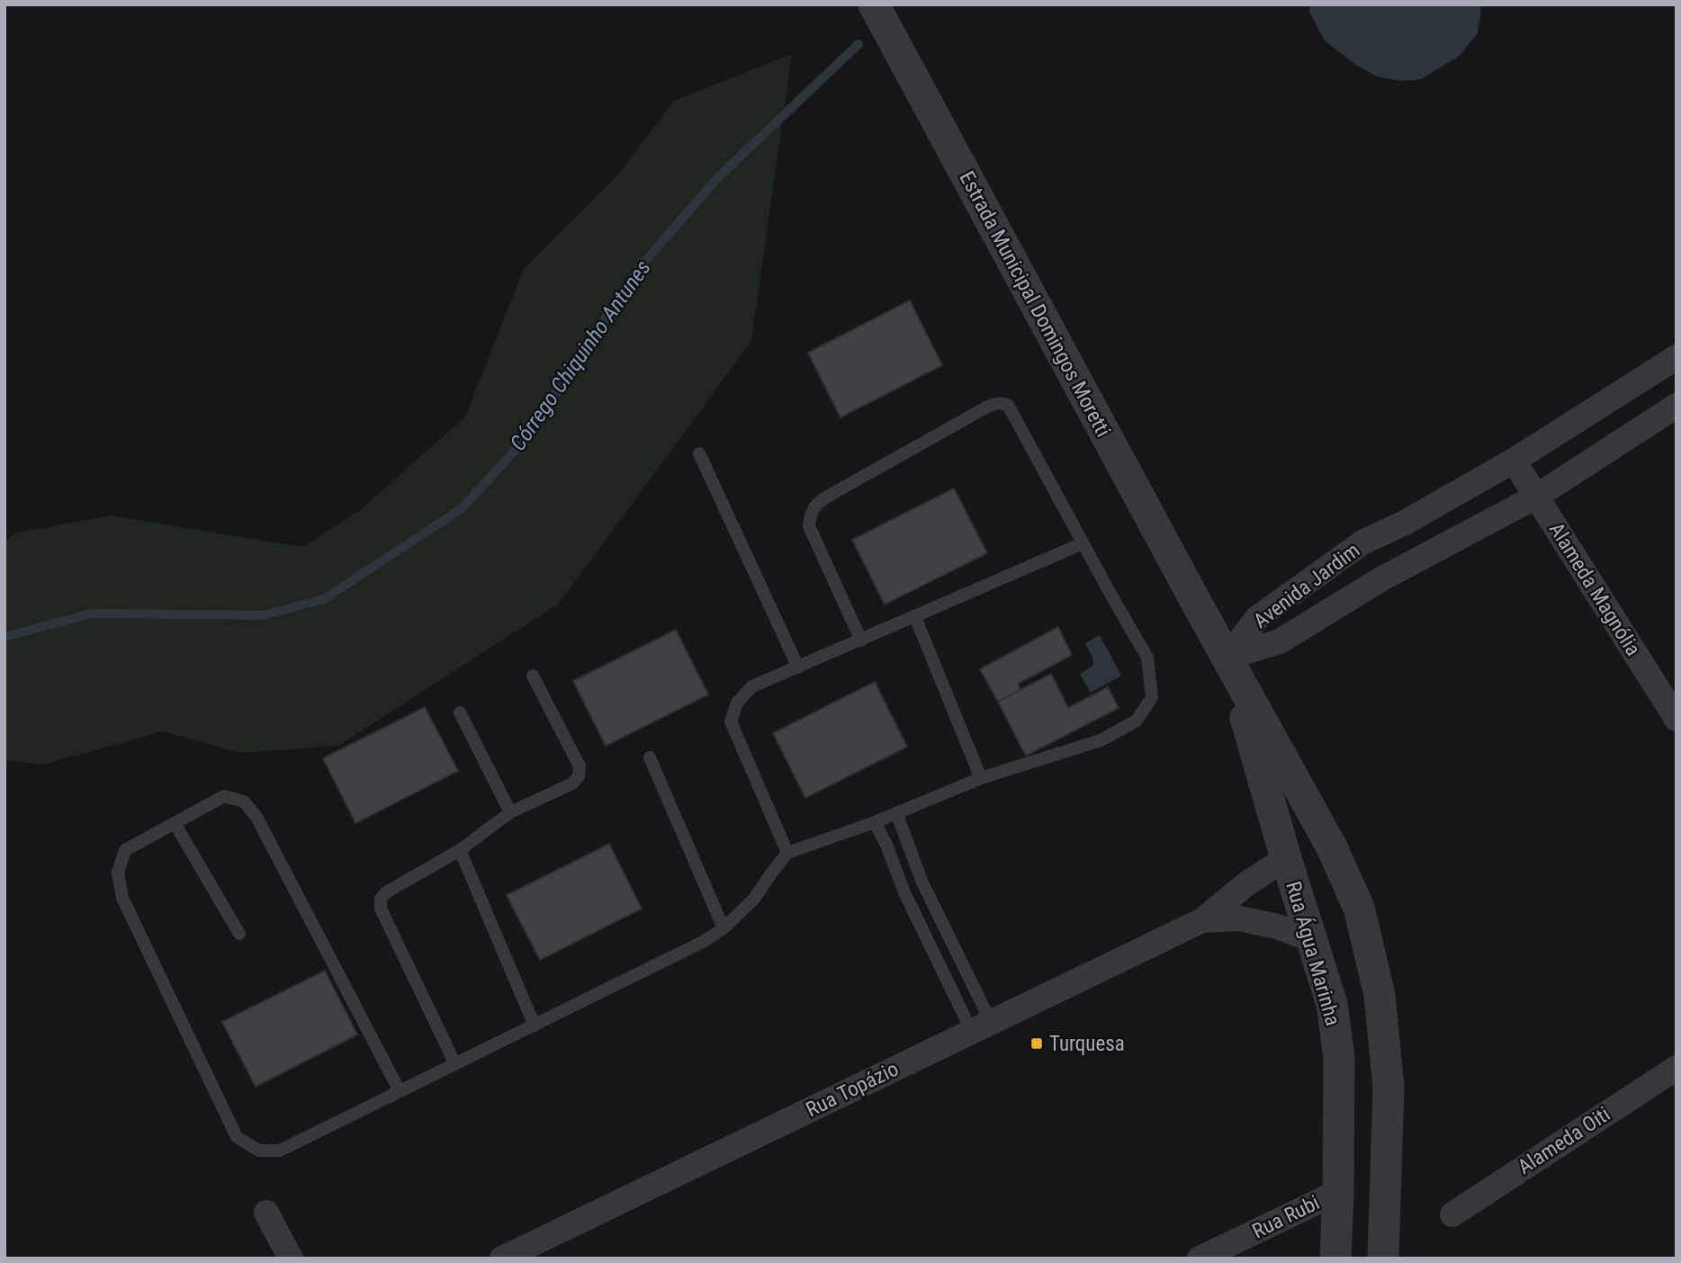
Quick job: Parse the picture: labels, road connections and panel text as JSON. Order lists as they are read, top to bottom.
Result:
{
  "streets": {
    "street": [
      "Estrada Municipal Domingos Moretti",
      "Avenida Jardim",
      "Alameda Magnólia",
      "Rua Água Marinha",
      "Rua Topázio",
      "Alameda Oiti",
      "Rua Rubi"
    ]
  },
  "crossings": [
    ["Estrada Municipal Domingos Moretti", "Avenida Jardim"],
    ["Estrada Municipal Domingos Moretti", "Rua Água Marinha"],
    ["Avenida Jardim", "Alameda Magnólia"],
    ["Avenida Jardim", "Rua Água Marinha"],
    ["Rua Água Marinha", "Rua Rubi"]
  ],
  "water": ["Córrego Chiquinho Antunes"],
  "places": {
    "transit": ["Turquesa"]
  }
}
